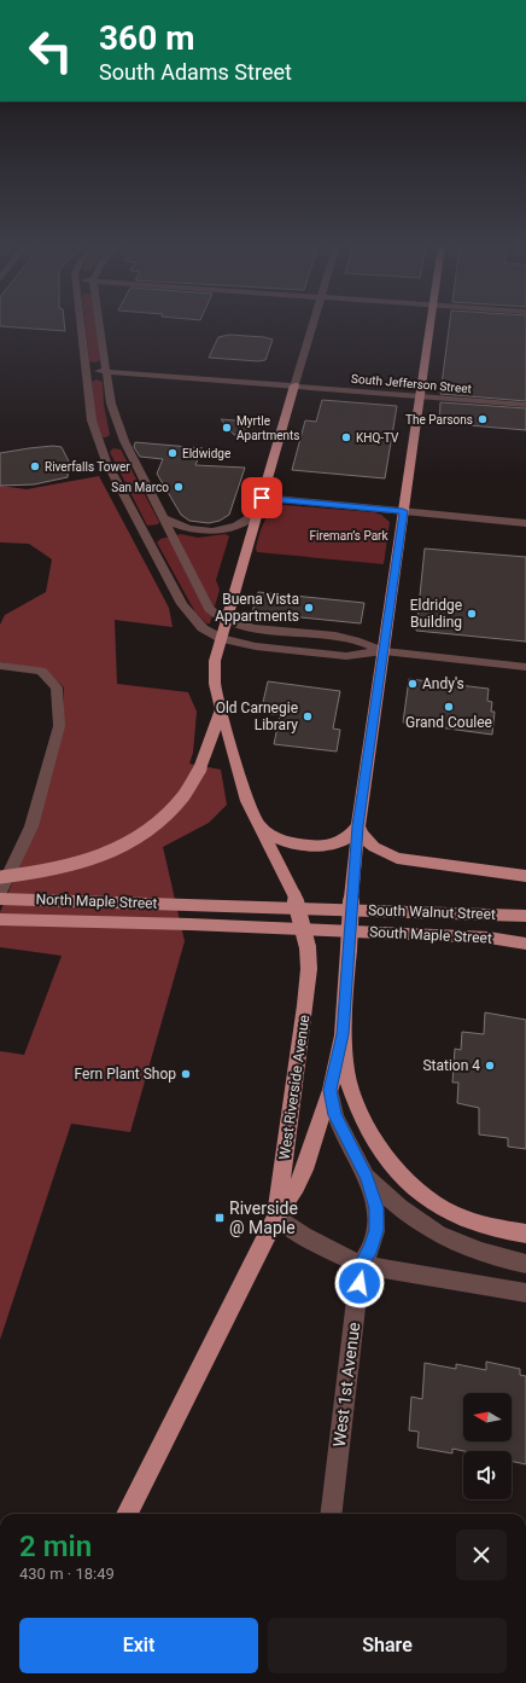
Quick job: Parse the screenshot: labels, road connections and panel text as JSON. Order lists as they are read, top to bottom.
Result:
{
  "streets": {
    "main road": [
      "North Maple Street",
      "South Walnut Street",
      "South Maple Street",
      "West Riverside Avenue",
      "West 1st Avenue"
    ],
    "street": ["South Jefferson Street"]
  },
  "crossings": [
    ["South Jefferson Street", "West Riverside Avenue"],
    ["South Jefferson Street", "West 1st Avenue"],
    ["North Maple Street", "South Walnut Street"],
    ["North Maple Street", "South Maple Street"],
    ["West Riverside Avenue", "West 1st Avenue"]
  ],
  "parks": ["Fireman’s Park"],
  "places": {
    "other": [
      "The Parsons",
      "Myrtle Apartments",
      "KHQ-TV",
      "Eldwidge",
      "Riverfalls Tower",
      "San Marco",
      "Buena Vista Appartments",
      "Eldridge Building",
      "Andy's",
      "Grand Coulee",
      "Old Carnegie Library",
      "Station 4",
      "Fern Plant Shop"
    ],
    "transit": ["Riverside @ Maple"]
  },
  "north": "left",
  "page": {
    "turn": ["360 m", "South Adams Street"],
    "heading": ["2 min", "430 m · 18:49"],
    "buttons": ["Exit", "Share"]
  }
}
